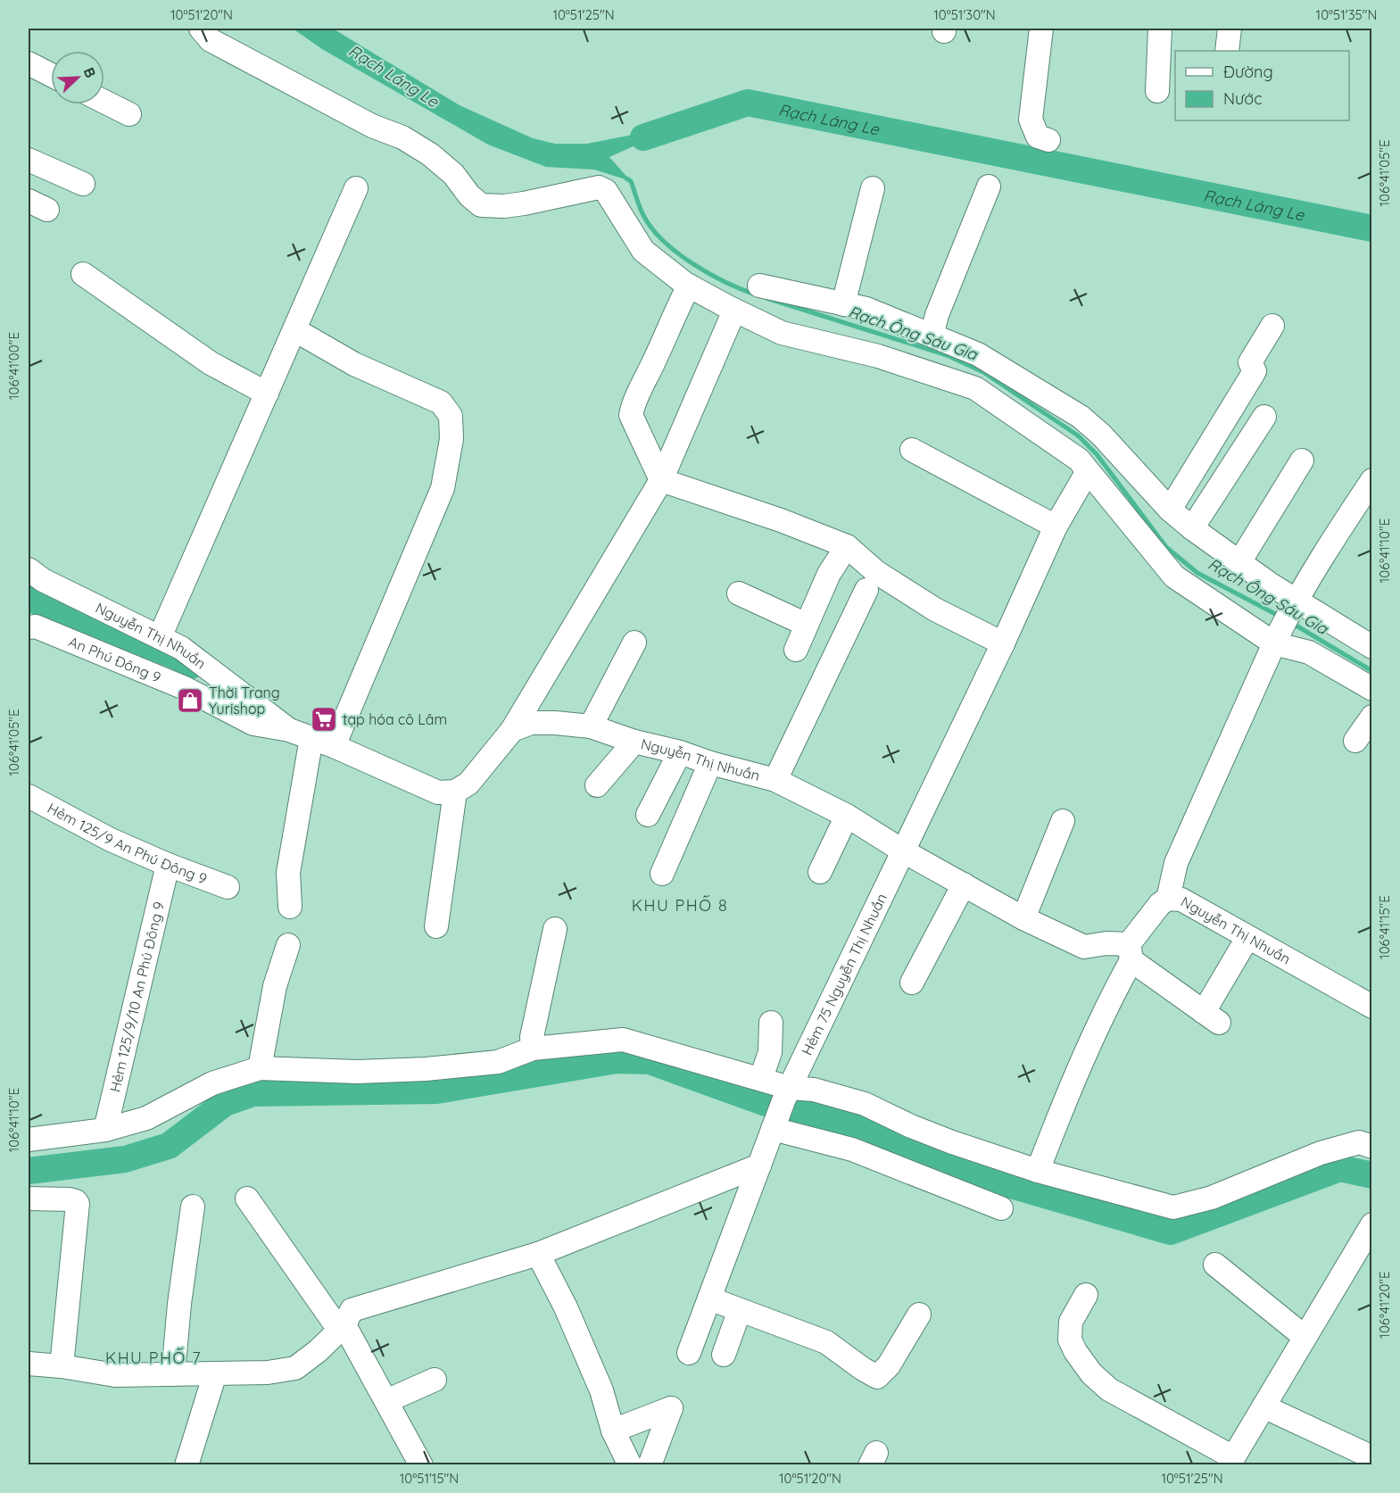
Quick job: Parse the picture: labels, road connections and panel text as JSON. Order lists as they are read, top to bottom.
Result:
{
  "streets": {
    "street": [
      "Nguyễn Thị Nhuần",
      "An Phú Đông 9",
      "Hẻm 125/9 An Phú Đông 9",
      "Hẻm 75 Nguyễn Thị Nhuần",
      "Hẻm 125/9/10 An Phú Đông 9"
    ]
  },
  "crossings": [
    ["Nguyễn Thị Nhuần", "An Phú Đông 9"],
    ["Nguyễn Thị Nhuần", "Hẻm 75 Nguyễn Thị Nhuần"],
    ["Hẻm 125/9 An Phú Đông 9", "Hẻm 125/9/10 An Phú Đông 9"]
  ],
  "districts": ["KHU PHỐ 8", "KHU PHỐ 7"],
  "water": ["Rạch Láng Le", "Rạch Ông Sáu Gia"],
  "places": {
    "shop": ["Thời Trang Yurishop"],
    "supermarket": ["tạp hóa cô Lâm"]
  },
  "legend": ["Đường", "Nước"],
  "north": "top right",
  "coordinates": [
    "10°51'20\"N",
    "10°51'25\"N",
    "10°51'30\"N",
    "10°51'35\"N",
    "106°41'05\"E",
    "106°41'00\"E",
    "106°41'10\"E",
    "106°41'15\"E",
    "106°41'20\"E",
    "10°51'15\"N"
  ]
}
